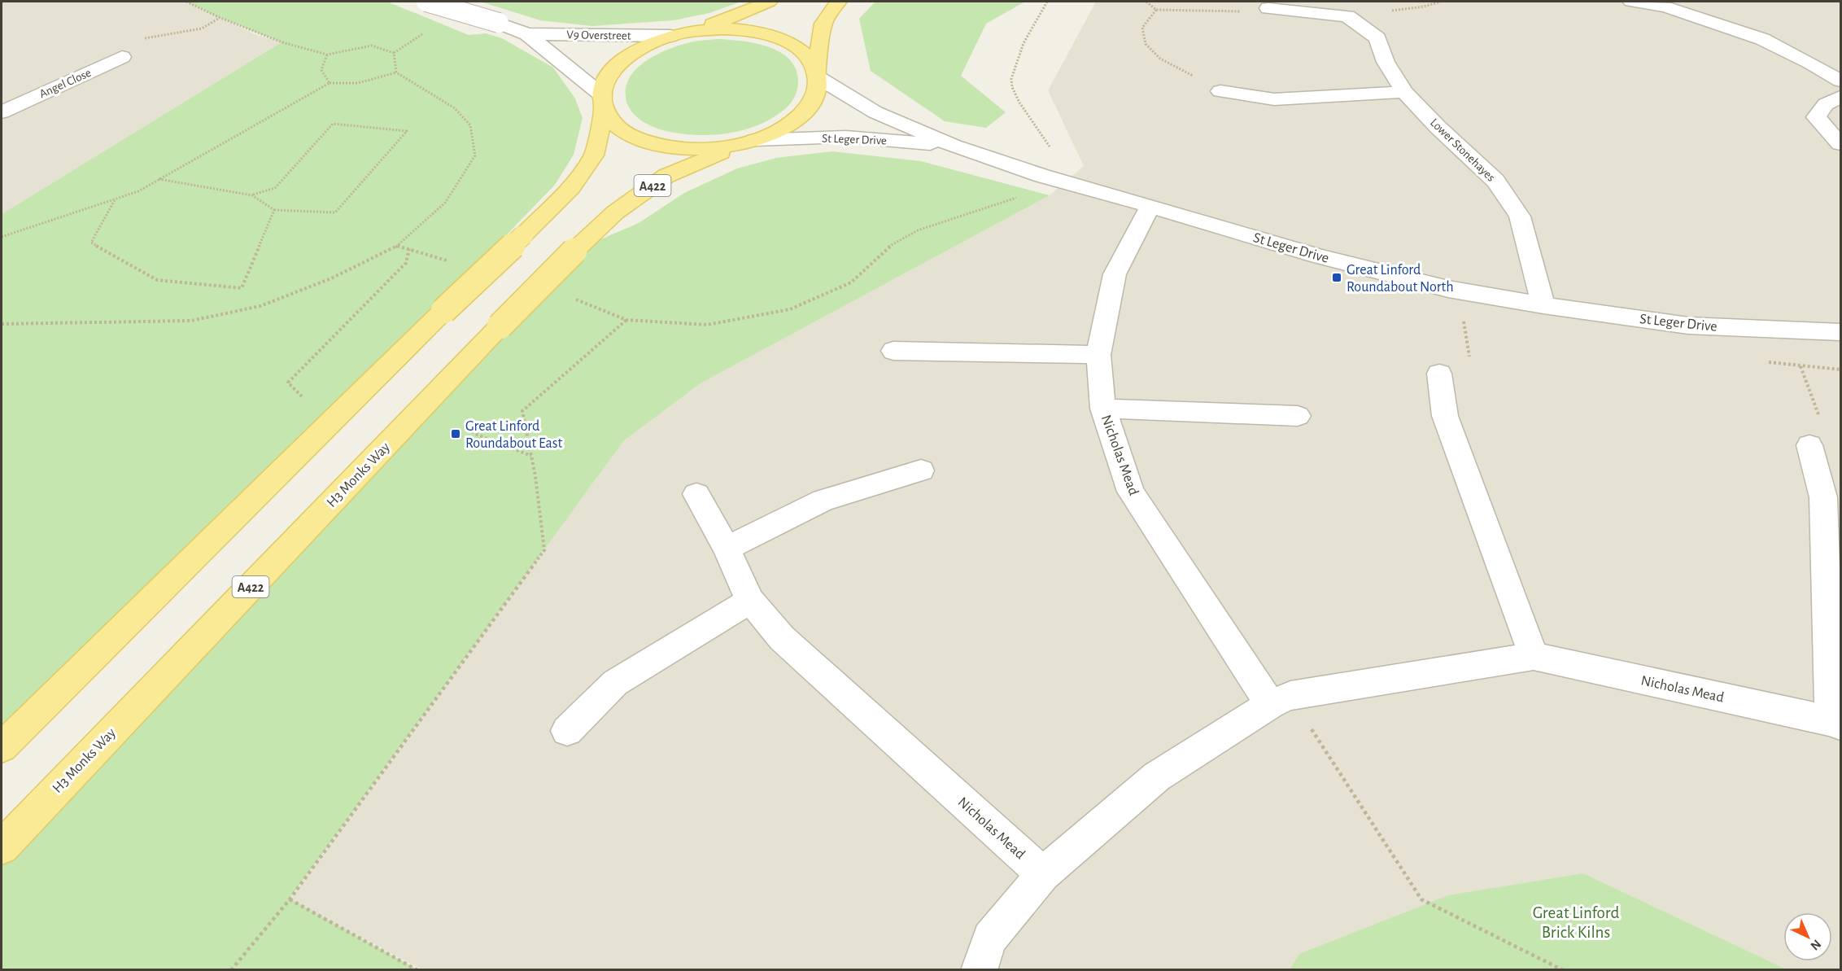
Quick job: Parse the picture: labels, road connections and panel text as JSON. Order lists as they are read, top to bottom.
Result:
{
  "streets": {
    "main road": ["A422", "H3 Monks Way"],
    "street": [
      "V9 Overstreet",
      "Angel Close",
      "St Leger Drive",
      "Lower Stonehayes",
      "Nicholas Mead"
    ]
  },
  "crossings": [
    ["V9 Overstreet", "St Leger Drive"],
    ["V9 Overstreet", "H3 Monks Way"],
    ["St Leger Drive", "Lower Stonehayes"],
    ["St Leger Drive", "Nicholas Mead"],
    ["St Leger Drive", "H3 Monks Way"]
  ],
  "parks": ["Great Linford Brick Kilns"],
  "places": {
    "transit": ["Great Linford Roundabout North", "Great Linford Roundabout East"]
  },
  "north": "bottom right"
}
